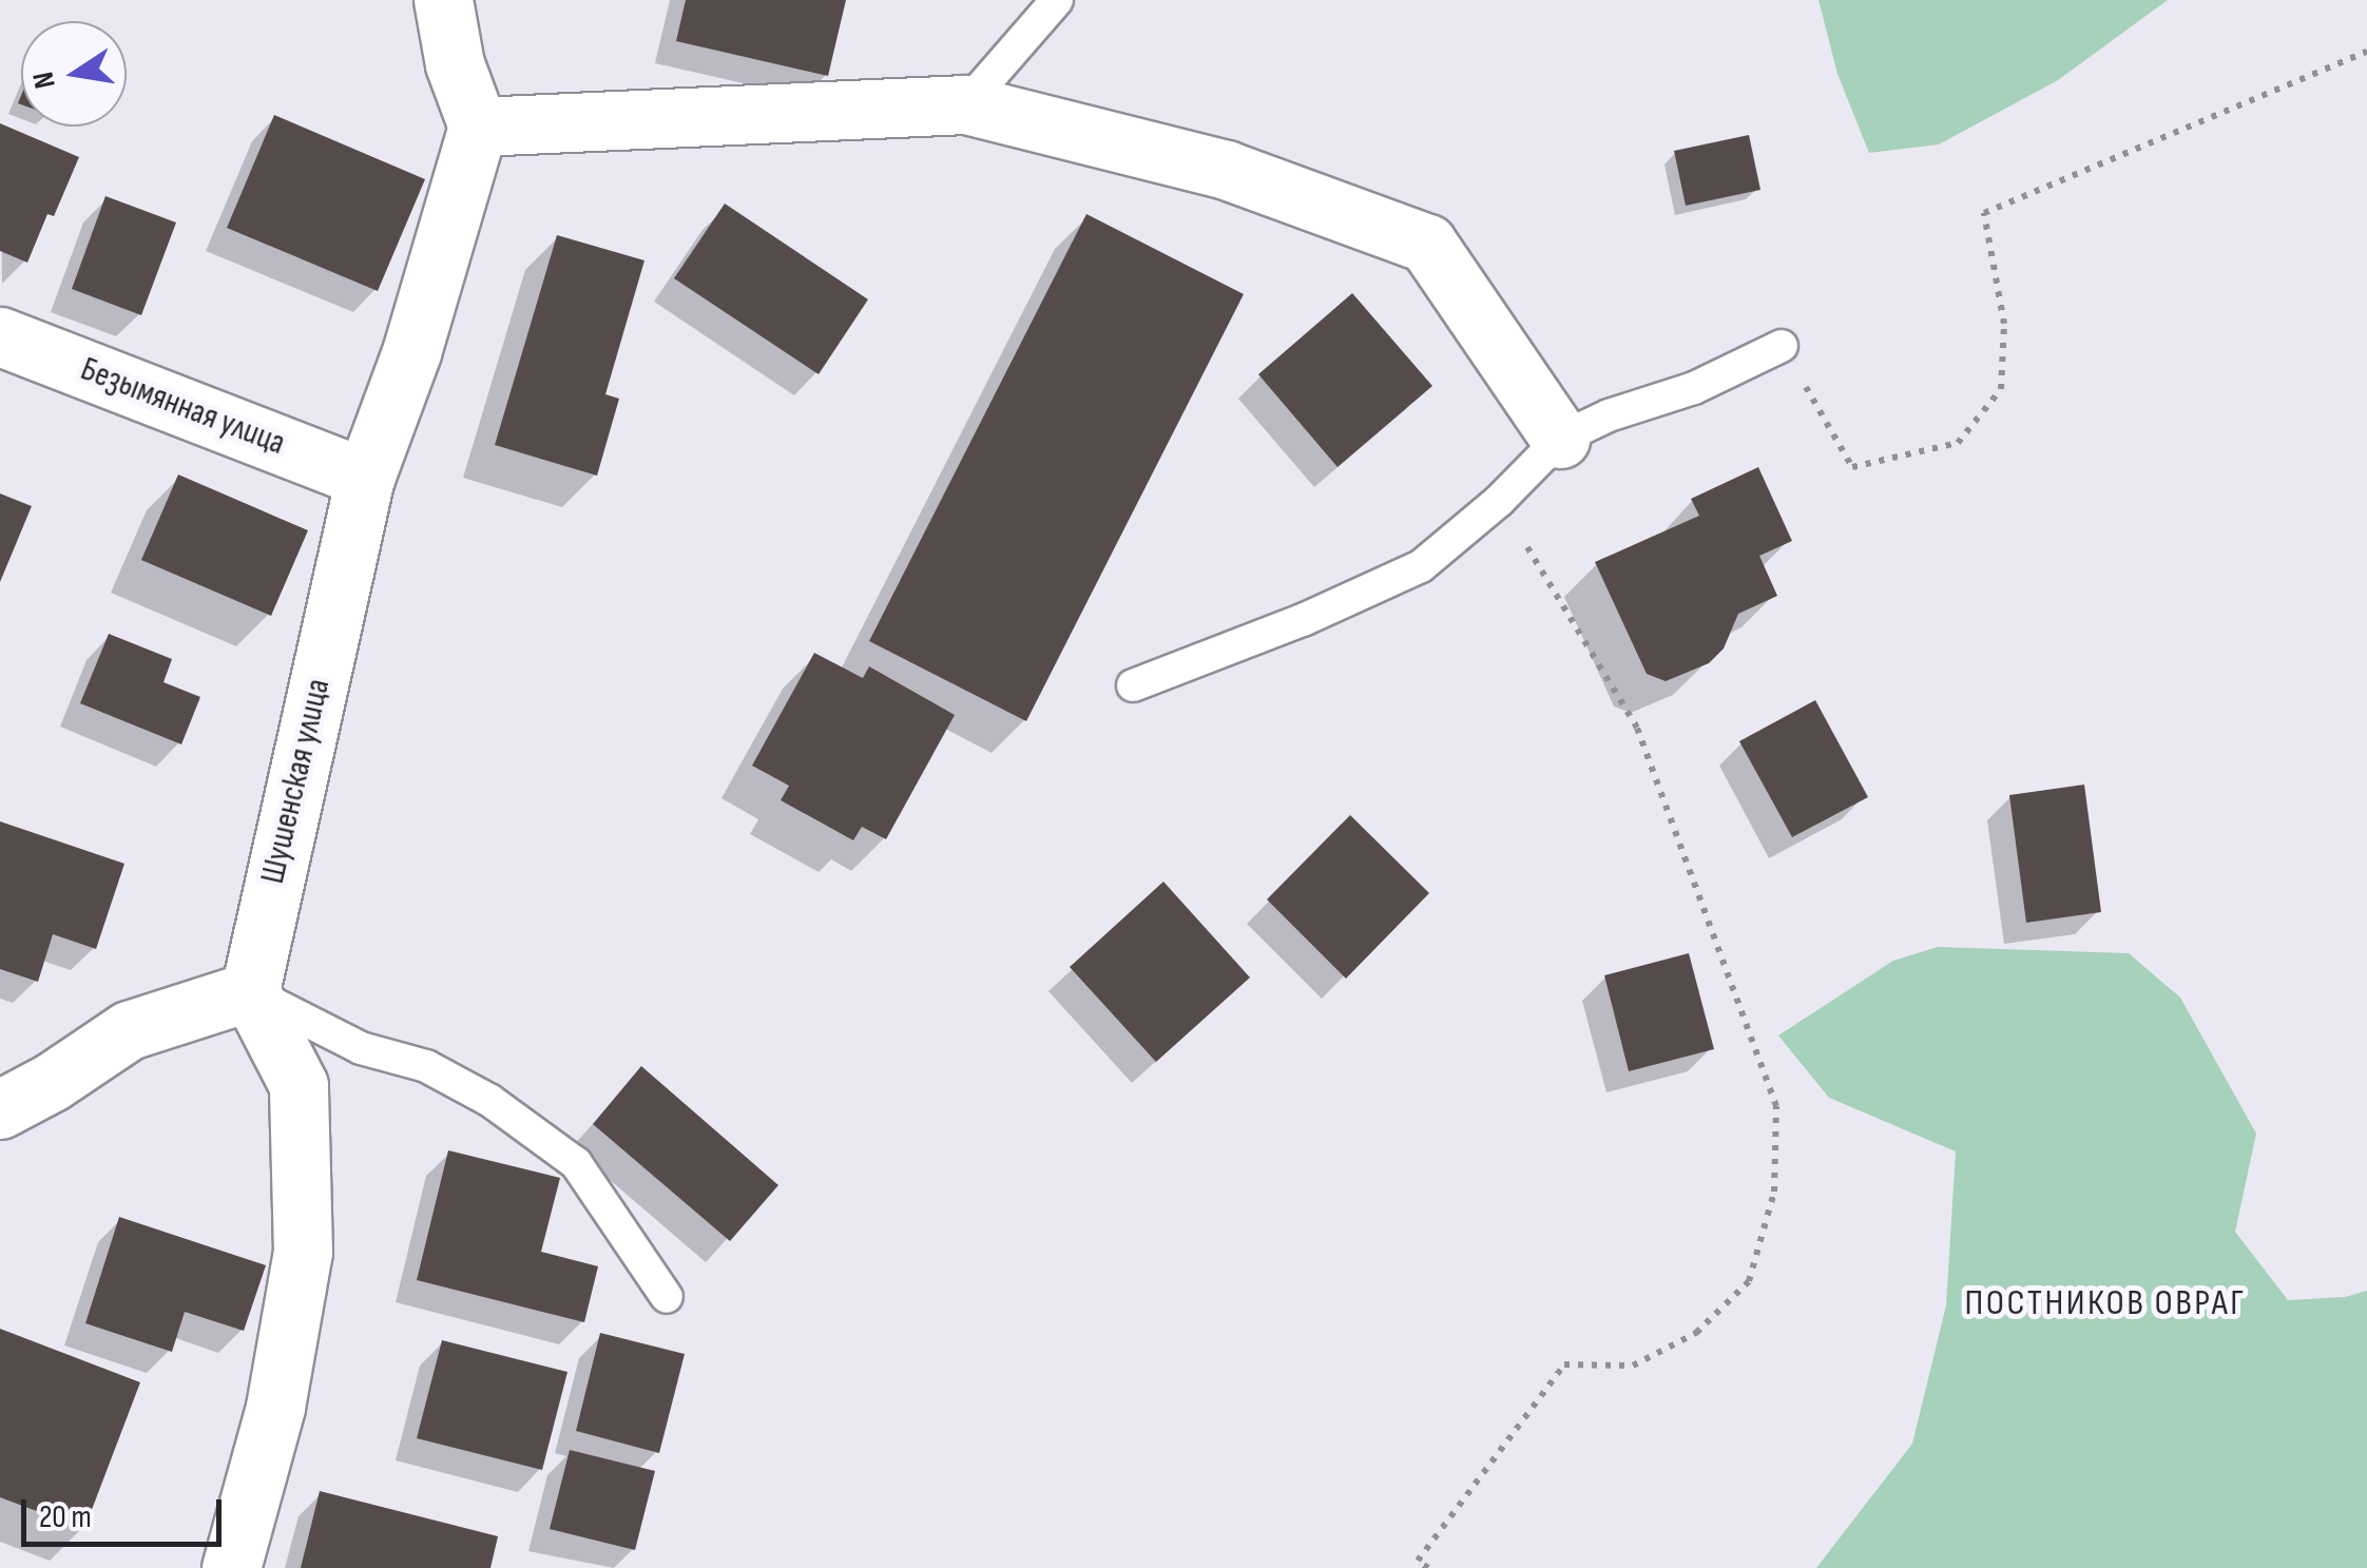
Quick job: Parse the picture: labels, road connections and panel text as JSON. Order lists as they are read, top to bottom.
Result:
{
  "streets": {
    "street": ["Безымянная улица", "Шушенская улица"]
  },
  "crossings": [
    ["Безымянная улица", "Шушенская улица"]
  ],
  "districts": ["ПОСТНИКОВ ОВРАГ"],
  "scale_bar": "20 m",
  "north": "left"
}
